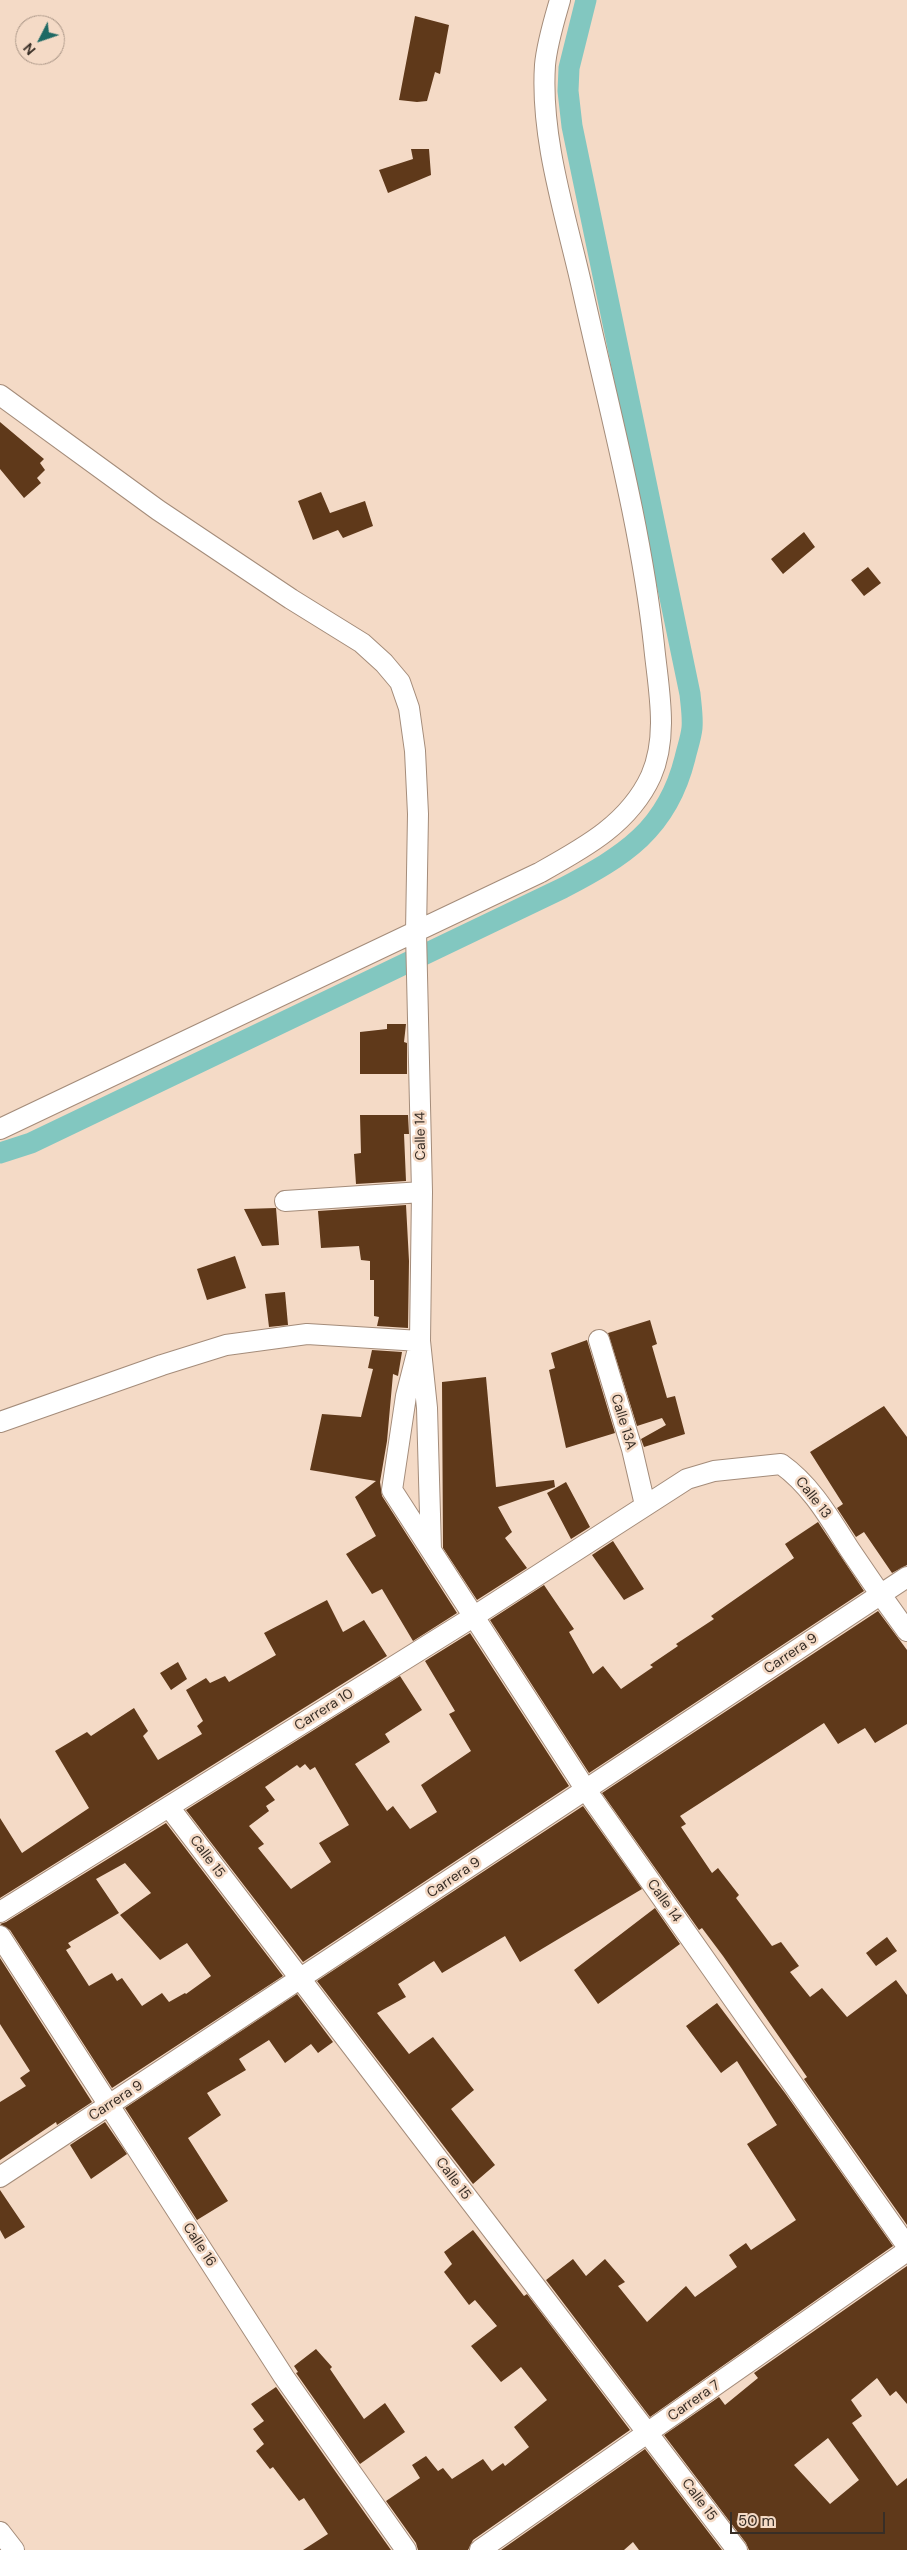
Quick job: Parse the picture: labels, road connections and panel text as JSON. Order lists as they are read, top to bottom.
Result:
{
  "streets": {
    "street": [
      "Calle 14",
      "Calle 13A",
      "Calle 13",
      "Carrera 9",
      "Carrera 10",
      "Calle 15",
      "Calle 16",
      "Carrera 7"
    ]
  },
  "crossings": [
    ["Calle 14", "Carrera 9"],
    ["Calle 14", "Carrera 10"],
    ["Calle 13A", "Calle 13"],
    ["Calle 13A", "Carrera 10"],
    ["Calle 13", "Carrera 9"],
    ["Calle 13", "Carrera 10"],
    ["Carrera 9", "Calle 15"],
    ["Carrera 9", "Calle 16"],
    ["Carrera 10", "Calle 15"],
    ["Calle 15", "Carrera 7"]
  ],
  "scale_bar": "50 m",
  "north": "bottom left"
}
